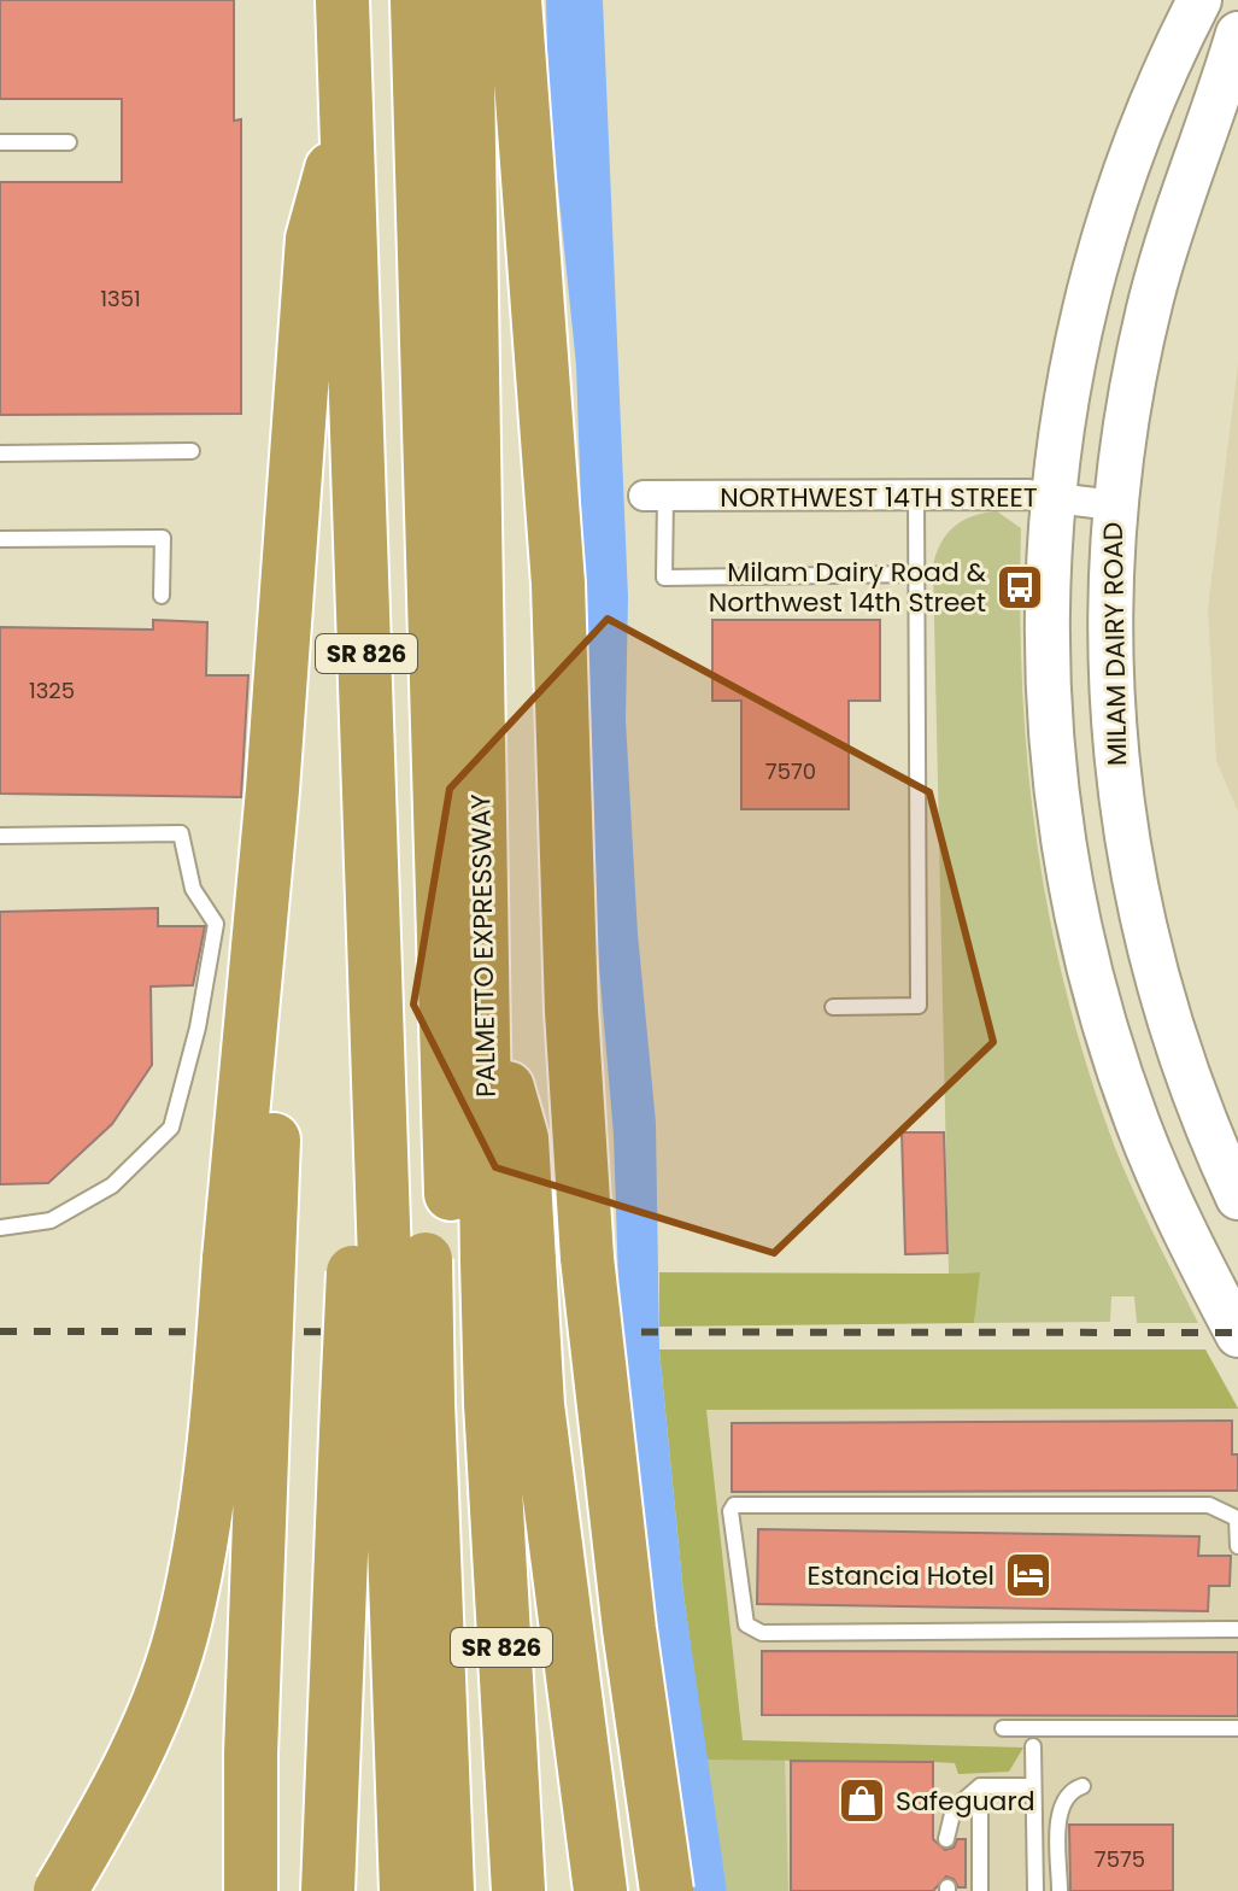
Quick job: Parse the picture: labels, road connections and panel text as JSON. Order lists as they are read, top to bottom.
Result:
{
  "streets": {
    "highway": ["SR 826", "PALMETTO EXPRESSWAY"],
    "main road": ["MILAM DAIRY ROAD"],
    "street": ["NORTHWEST 14TH STREET"]
  },
  "crossings": [
    ["NORTHWEST 14TH STREET", "MILAM DAIRY ROAD"],
    ["SR 826", "PALMETTO EXPRESSWAY"]
  ],
  "places": {
    "bus stop": ["Milam Dairy Road & Northwest 14th Street"],
    "hotel": ["Estancia Hotel"],
    "shop": ["Safeguard"]
  },
  "house_numbers": [
    "1351",
    "1325",
    "7570",
    "7575"
  ]
}
